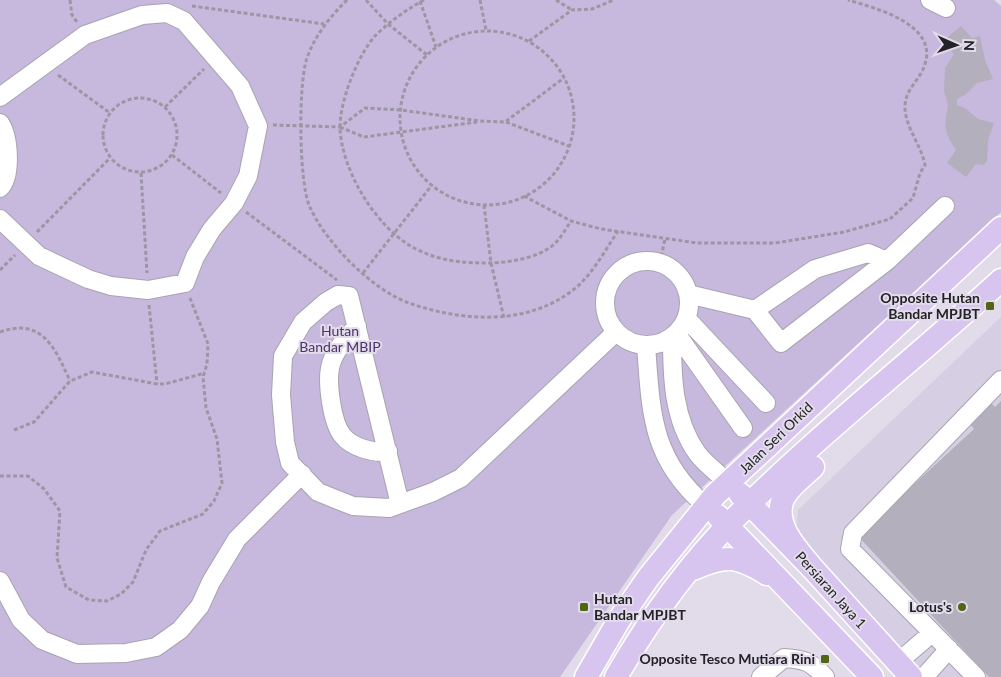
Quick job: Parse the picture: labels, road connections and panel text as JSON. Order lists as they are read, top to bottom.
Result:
{
  "streets": {
    "main road": ["Jalan Seri Orkid", "Persiaran Jaya 1"]
  },
  "crossings": [
    ["Jalan Seri Orkid", "Persiaran Jaya 1"]
  ],
  "parks": ["Hutan Bandar MBIP"],
  "places": {
    "transit": ["Opposite Hutan Bandar MPJBT", "Hutan Bandar MPJBT", "Opposite Tesco Mutiara Rini"],
    "other": ["Lotus's"]
  },
  "north": "right"
}
